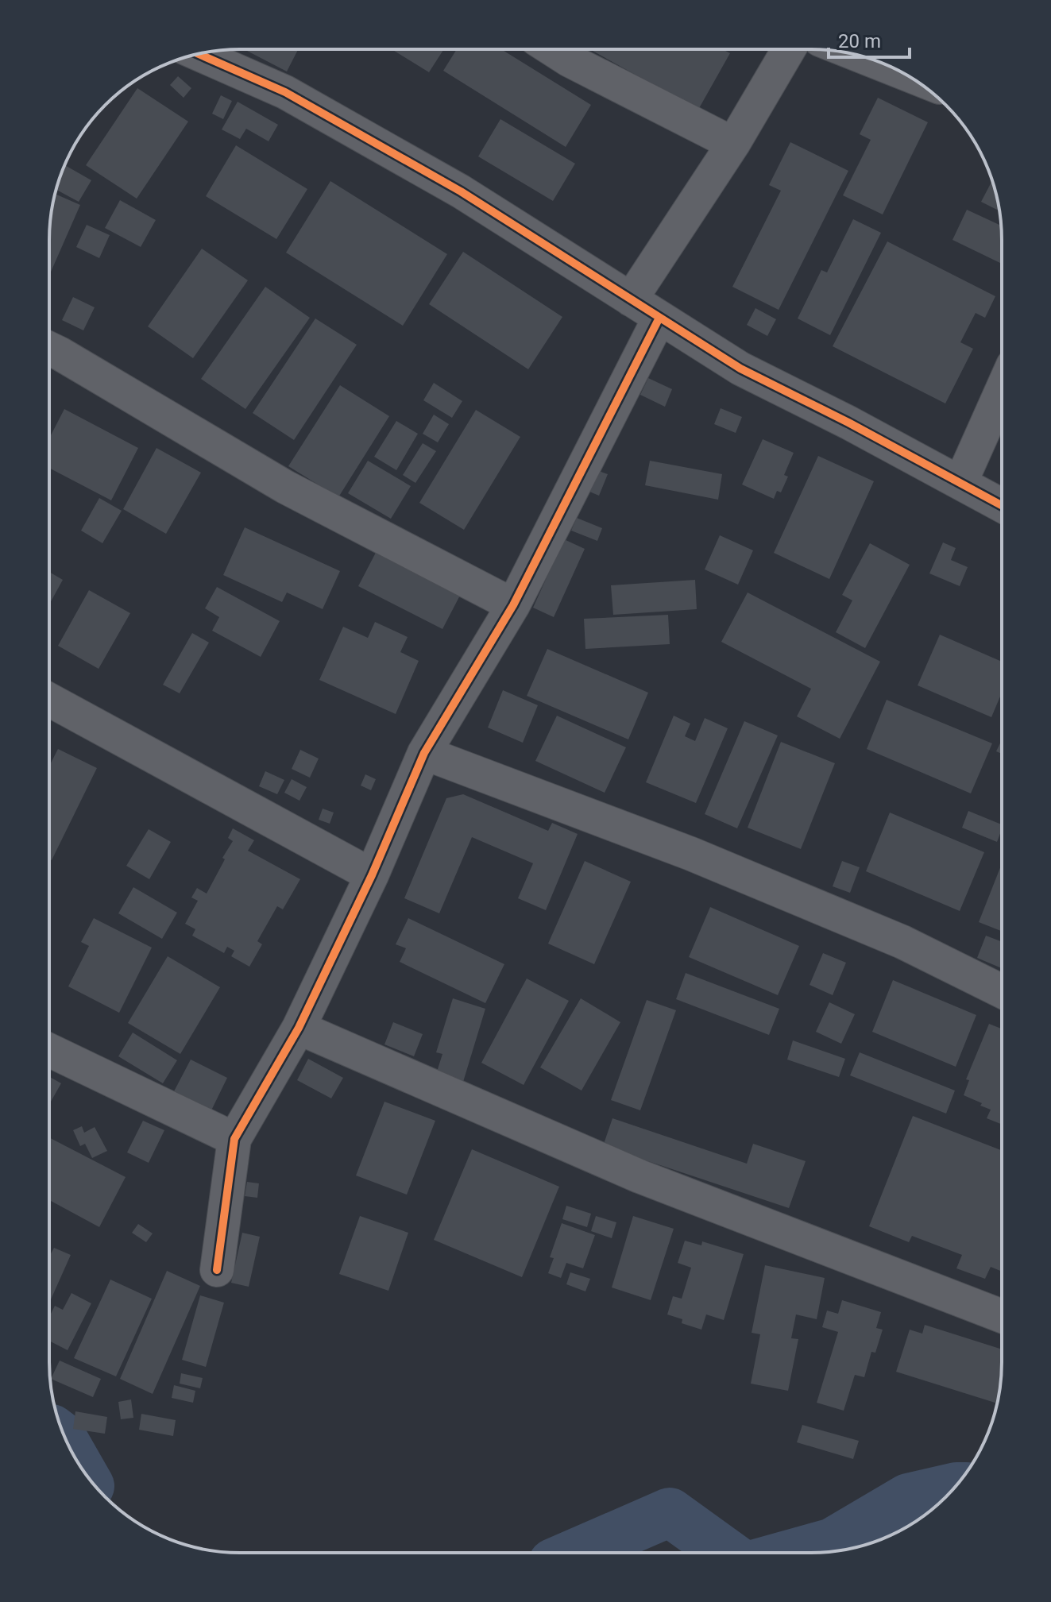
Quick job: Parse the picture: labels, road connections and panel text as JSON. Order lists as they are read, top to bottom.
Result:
{
  "scale_bar": "20 m"
}
